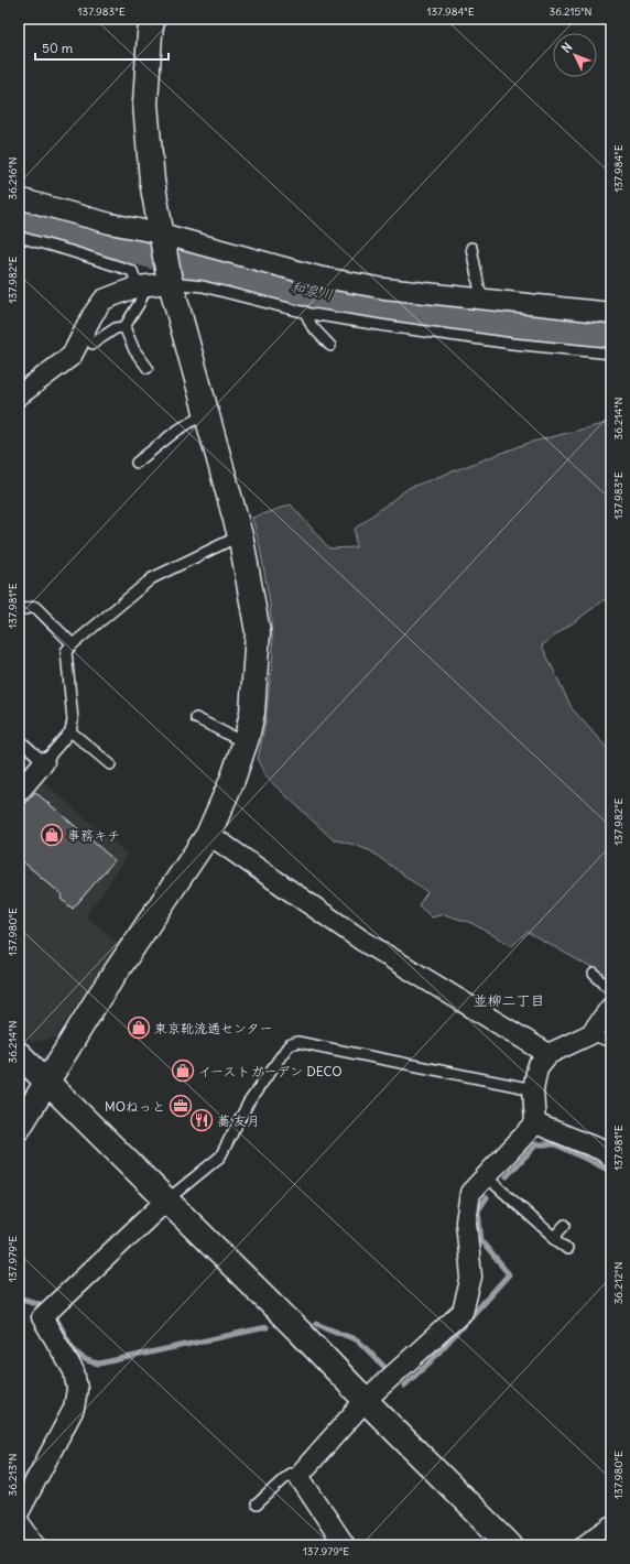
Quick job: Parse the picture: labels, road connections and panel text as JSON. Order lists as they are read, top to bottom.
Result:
{
  "districts": ["並柳二丁目"],
  "water": ["和泉川"],
  "places": {
    "shop": ["事務キチ", "東京靴流通センター", "イーストガーデン DECO"],
    "office": ["MOねっと"],
    "restaurant": ["蕎 友月"]
  },
  "scale_bar": "50 m",
  "north": "top left",
  "coordinates": [
    "137.983°E",
    "137.984°E",
    "36.215°N",
    "36.216°N",
    "137.982°E",
    "36.214°N",
    "137.981°E",
    "137.980°E",
    "137.979°E",
    "36.212°N",
    "36.213°N"
  ]
}
